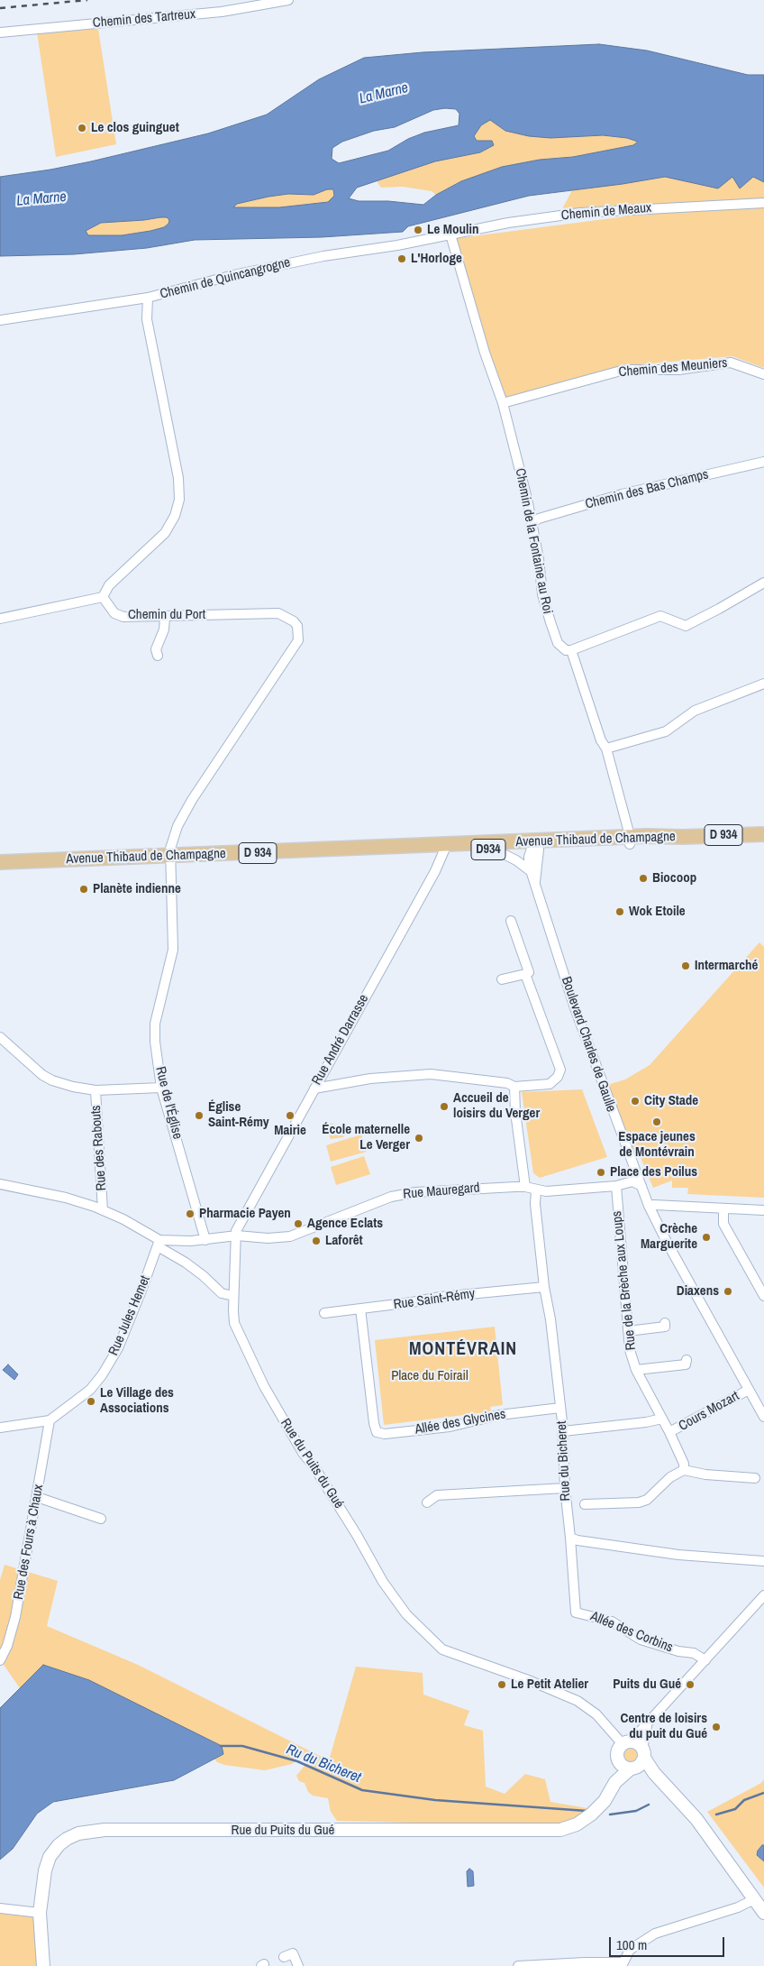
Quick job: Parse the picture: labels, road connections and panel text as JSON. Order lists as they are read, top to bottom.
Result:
{
  "streets": {
    "main road": [
      "D 934",
      "Avenue Thibaud de Champagne",
      "D934",
      "Rue du Puits du Gué"
    ],
    "street": [
      "Chemin des Tartreux",
      "Chemin de Meaux",
      "Chemin de Quincangrogne",
      "Chemin des Meuniers",
      "Chemin des Bas Champs",
      "Chemin de la Fontaine au Roi",
      "Chemin du Port",
      "Rue André Darrasse",
      "Boulevard Charles de Gaulle",
      "Rue de l'Église",
      "Rue des Rabouts",
      "Rue Mauregard",
      "Rue de la Brèche aux Loups",
      "Rue Saint-Rémy",
      "Rue Jules Hemet",
      "Cours Mozart",
      "Allée des Glycines",
      "Rue du Bicheret",
      "Rue des Fours à Chaux",
      "Allée des Corbins"
    ]
  },
  "crossings": [
    ["Chemin de Meaux", "Chemin de Quincangrogne"],
    ["Chemin de Meaux", "Chemin de la Fontaine au Roi"],
    ["Chemin de Quincangrogne", "Chemin de la Fontaine au Roi"],
    ["Chemin des Meuniers", "Chemin de la Fontaine au Roi"],
    ["Chemin des Bas Champs", "Chemin de la Fontaine au Roi"],
    ["Chemin du Port", "Avenue Thibaud de Champagne"],
    ["Chemin du Port", "Rue de l'Église"],
    ["Avenue Thibaud de Champagne", "Rue André Darrasse"],
    ["Avenue Thibaud de Champagne", "Boulevard Charles de Gaulle"],
    ["Avenue Thibaud de Champagne", "Rue de l'Église"],
    ["Rue André Darrasse", "Rue Mauregard"],
    ["Rue André Darrasse", "Rue du Puits du Gué"],
    ["Boulevard Charles de Gaulle", "Cours Mozart"],
    ["Rue de l'Église", "Rue Mauregard"],
    ["Rue Mauregard", "Rue Jules Hemet"],
    ["Rue Mauregard", "Rue du Puits du Gué"],
    ["Rue de la Brèche aux Loups", "Cours Mozart"],
    ["Rue Saint-Rémy", "Allée des Glycines"],
    ["Rue Saint-Rémy", "Rue du Bicheret"],
    ["Rue Jules Hemet", "Rue des Fours à Chaux"],
    ["Allée des Glycines", "Rue du Bicheret"],
    ["Rue du Bicheret", "Allée des Corbins"]
  ],
  "districts": ["MONTÉVRAIN"],
  "water": ["La Marne", "Ru du Bicheret"],
  "parks": ["Place du Foirail"],
  "places": [
    "Le clos guinguet",
    "Le Moulin",
    "L'Horloge",
    "Biocoop",
    "Planète indienne",
    "Wok Etoile",
    "Intermarché",
    "City Stade",
    "Accueil de loisirs du Verger",
    "Église Saint-Rémy",
    "Mairie",
    "Espace jeunes de Montévrain",
    "École maternelle Le Verger",
    "Place des Poilus",
    "Pharmacie Payen",
    "Agence Eclats",
    "Crèche Marguerite",
    "Laforêt",
    "Diaxens",
    "Le Village des Associations",
    "Le Petit Atelier",
    "Puits du Gué",
    "Centre de loisirs du puit du Gué"
  ],
  "scale_bar": "100 m"
}
